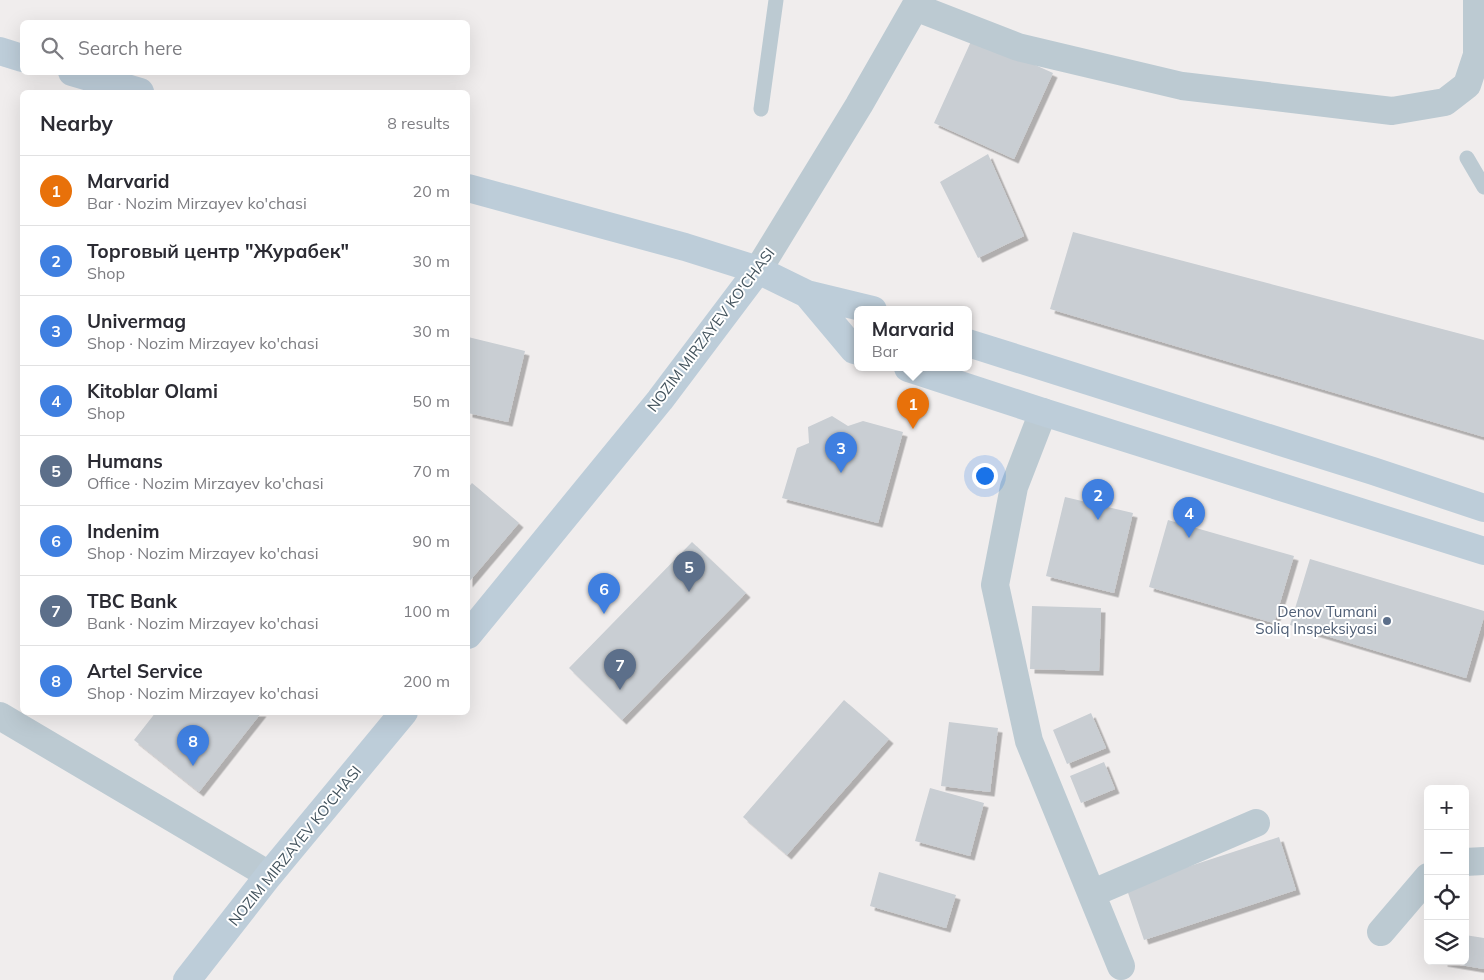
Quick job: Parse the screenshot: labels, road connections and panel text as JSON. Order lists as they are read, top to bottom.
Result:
{
  "streets": {
    "main road": ["NOZIM MIRZAYEV KO'CHASI"]
  },
  "places": ["Denov Tumani Soliq Inspeksiyasi"],
  "page": {
    "search": "Search here",
    "heading": ["Nearby", "8 results"],
    "list": [
      {
        "mark": "1",
        "name": "Marvarid",
        "note": "Bar · Nozim Mirzayev ko'chasi",
        "value": "20 m"
      },
      {
        "mark": "2",
        "name": "Торговый центр \"Журабек\"",
        "note": "Shop",
        "value": "30 m"
      },
      {
        "mark": "3",
        "name": "Univermag",
        "note": "Shop · Nozim Mirzayev ko'chasi",
        "value": "30 m"
      },
      {
        "mark": "4",
        "name": "Kitoblar Olami",
        "note": "Shop",
        "value": "50 m"
      },
      {
        "mark": "5",
        "name": "Humans",
        "note": "Office · Nozim Mirzayev ko'chasi",
        "value": "70 m"
      },
      {
        "mark": "6",
        "name": "Indenim",
        "note": "Shop · Nozim Mirzayev ko'chasi",
        "value": "90 m"
      },
      {
        "mark": "7",
        "name": "TBC Bank",
        "note": "Bank · Nozim Mirzayev ko'chasi",
        "value": "100 m"
      },
      {
        "mark": "8",
        "name": "Artel Service",
        "note": "Shop · Nozim Mirzayev ko'chasi",
        "value": "200 m"
      }
    ],
    "popup": ["Marvarid", "Bar"],
    "pins": [
      "1",
      "3",
      "2",
      "4",
      "5",
      "6",
      "7",
      "8"
    ],
    "map_buttons": ["+", "−"]
  }
}
